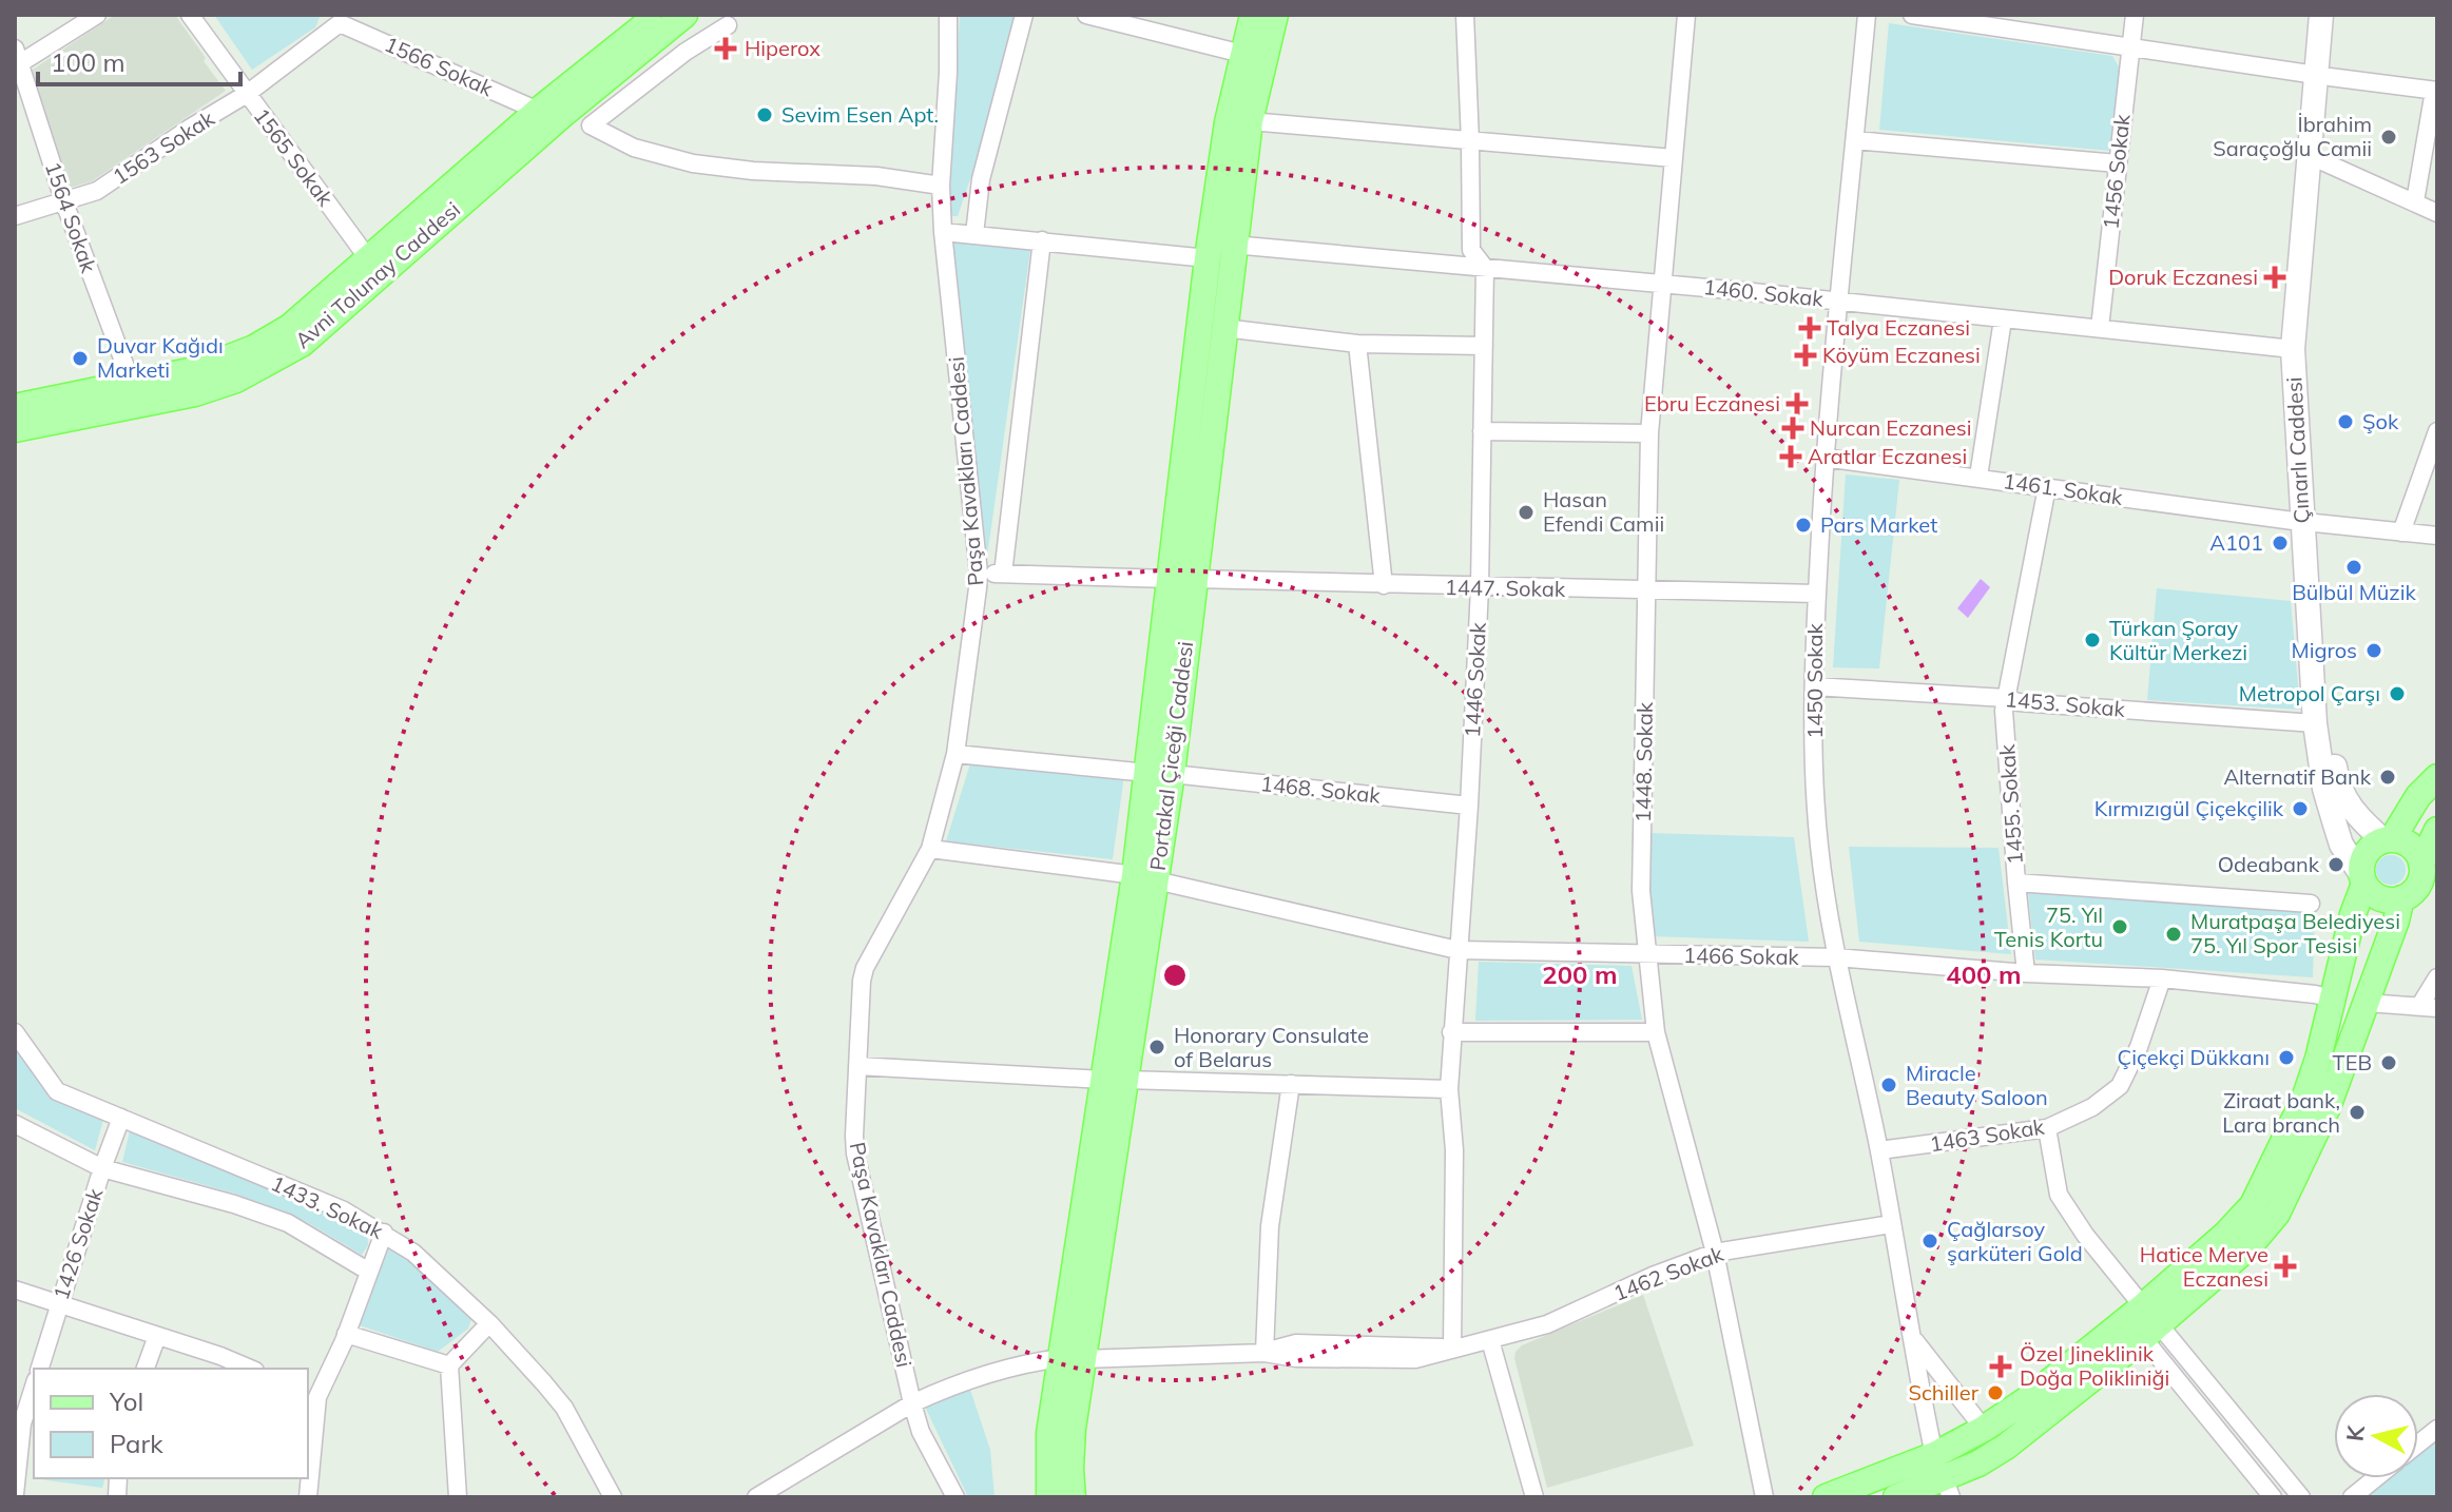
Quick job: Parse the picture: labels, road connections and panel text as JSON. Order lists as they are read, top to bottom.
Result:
{
  "streets": {
    "main road": ["Avni Tolunay Caddesi", "Çınarlı Caddesi", "Portakal Çiceği Caddesi"],
    "street": [
      "1566 Sokak",
      "1563 Sokak",
      "1565 Sokak",
      "1456 Sokak",
      "1564 Sokak",
      "1460. Sokak",
      "Paşa Kavakları Caddesi",
      "1461. Sokak",
      "1447. Sokak",
      "1446 Sokak",
      "1450 Sokak",
      "1453. Sokak",
      "1448. Sokak",
      "1468. Sokak",
      "1455. Sokak",
      "1466 Sokak",
      "1463 Sokak",
      "1433. Sokak",
      "1426 Sokak",
      "1462 Sokak"
    ]
  },
  "crossings": [
    ["1566 Sokak", "1563 Sokak"],
    ["1566 Sokak", "Avni Tolunay Caddesi"],
    ["1563 Sokak", "1565 Sokak"],
    ["1563 Sokak", "1564 Sokak"],
    ["1565 Sokak", "Avni Tolunay Caddesi"],
    ["1456 Sokak", "1460. Sokak"],
    ["1564 Sokak", "Avni Tolunay Caddesi"],
    ["1460. Sokak", "Çınarlı Caddesi"],
    ["1460. Sokak", "1446 Sokak"],
    ["1460. Sokak", "1450 Sokak"],
    ["1460. Sokak", "Portakal Çiceği Caddesi"],
    ["1460. Sokak", "1448. Sokak"],
    ["Çınarlı Caddesi", "1461. Sokak"],
    ["Çınarlı Caddesi", "1453. Sokak"],
    ["Paşa Kavakları Caddesi", "1447. Sokak"],
    ["Paşa Kavakları Caddesi", "1468. Sokak"],
    ["Paşa Kavakları Caddesi", "1466 Sokak"],
    ["Paşa Kavakları Caddesi", "1462 Sokak"],
    ["1461. Sokak", "1450 Sokak"],
    ["1461. Sokak", "1455. Sokak"],
    ["1447. Sokak", "1446 Sokak"],
    ["1447. Sokak", "1450 Sokak"],
    ["1447. Sokak", "Portakal Çiceği Caddesi"],
    ["1447. Sokak", "1448. Sokak"],
    ["1446 Sokak", "1468. Sokak"],
    ["1446 Sokak", "1466 Sokak"],
    ["1446 Sokak", "1462 Sokak"],
    ["1450 Sokak", "1453. Sokak"],
    ["1450 Sokak", "1466 Sokak"],
    ["1450 Sokak", "1463 Sokak"],
    ["1450 Sokak", "1462 Sokak"],
    ["1453. Sokak", "1455. Sokak"],
    ["Portakal Çiceği Caddesi", "1468. Sokak"],
    ["Portakal Çiceği Caddesi", "1466 Sokak"],
    ["Portakal Çiceği Caddesi", "1462 Sokak"],
    ["1448. Sokak", "1466 Sokak"],
    ["1448. Sokak", "1462 Sokak"],
    ["1455. Sokak", "1466 Sokak"],
    ["1466 Sokak", "1463 Sokak"],
    ["1433. Sokak", "1426 Sokak"]
  ],
  "places": {
    "health": [
      "Hiperox",
      "Doruk Eczanesi",
      "Talya Eczanesi",
      "Köyüm Eczanesi",
      "Ebru Eczanesi",
      "Nurcan Eczanesi",
      "Aratlar Eczanesi",
      "Hatice Merve Eczanesi",
      "Özel Jineklinik Doğa Polikliniği"
    ],
    "other": [
      "Sevim Esen Apt.",
      "İbrahim Saraçoğlu Camii",
      "Duvar Kağıdı Marketi",
      "Şok",
      "Hasan Efendi Camii",
      "Pars Market",
      "A101",
      "Bülbül Müzik",
      "Türkan Şoray Kültür Merkezi",
      "Migros",
      "Metropol Çarşı",
      "Alternatif Bank",
      "Kırmızıgül Çiçekçilik",
      "Odeabank",
      "75. Yıl Tenis Kortu",
      "Muratpaşa Belediyesi 75. Yıl Spor Tesisi",
      "Honorary Consulate of Belarus",
      "Çiçekçi Dükkanı",
      "TEB",
      "Miracle Beauty Saloon",
      "Ziraat bank, Lara branch",
      "Çağlarsoy şarküteri Gold",
      "Schiller"
    ]
  },
  "legend": ["Yol", "Park"],
  "scale_bar": "100 m",
  "north": "left",
  "rings": ["200 m", "400 m"]
}
